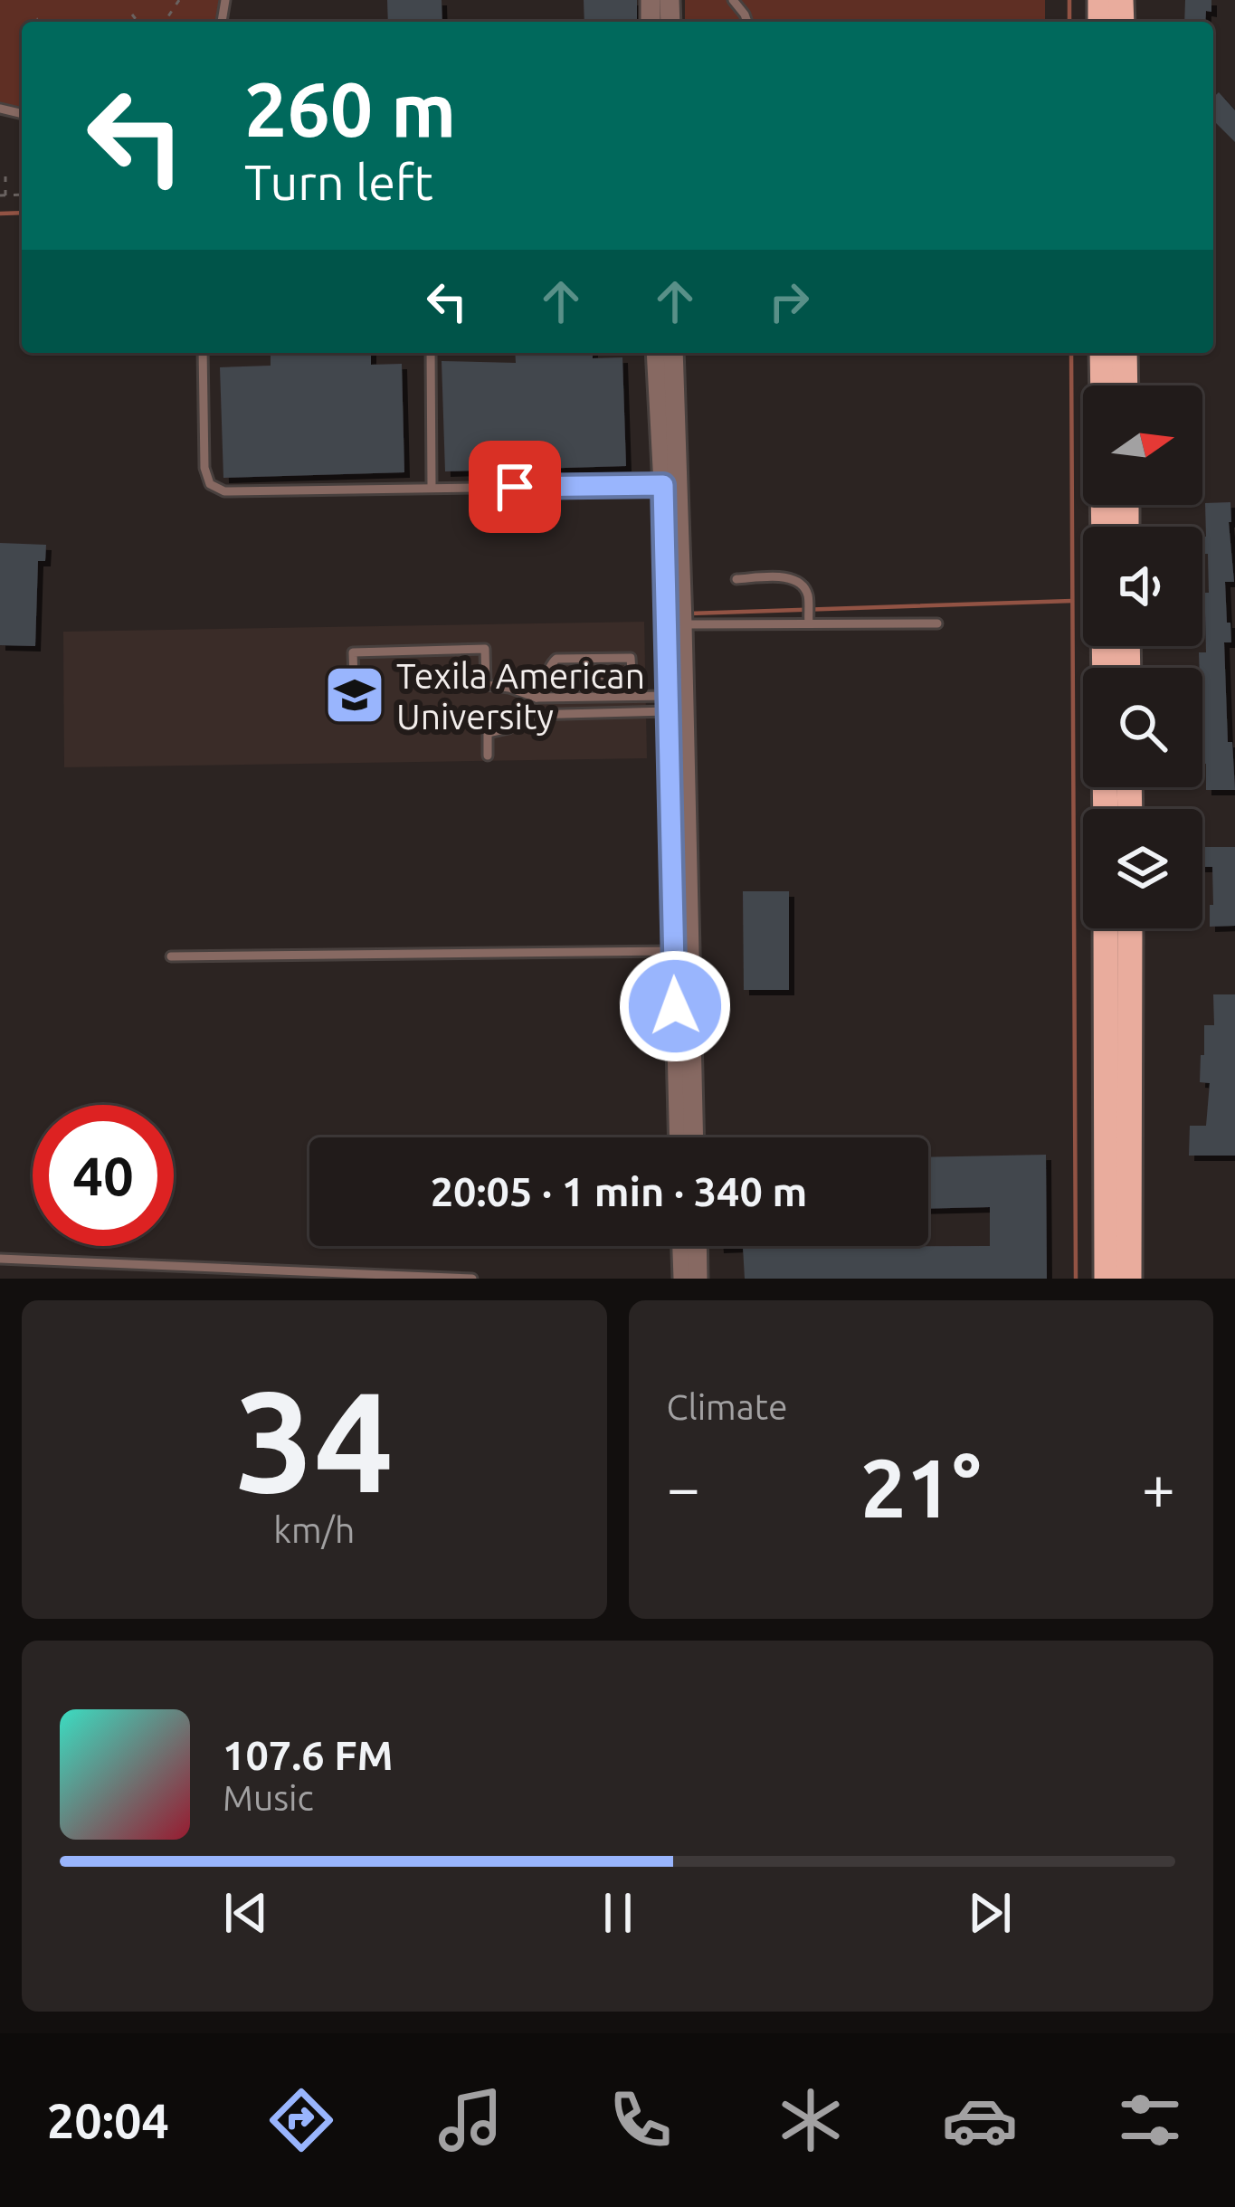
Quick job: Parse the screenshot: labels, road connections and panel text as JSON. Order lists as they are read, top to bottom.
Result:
{
  "places": {
    "school or university": ["Texila American University"]
  },
  "north": "right",
  "page": {
    "turn": ["260 m", "Turn left"],
    "limit": "40",
    "trip": "20:05 · 1 min · 340 m",
    "tile": [
      ["34", "km/h"],
      "Climate"
    ],
    "heat": ["−", "21°", "+"],
    "song": ["107.6 FM", "Music"],
    "tabs": "20:04"
  }
}
